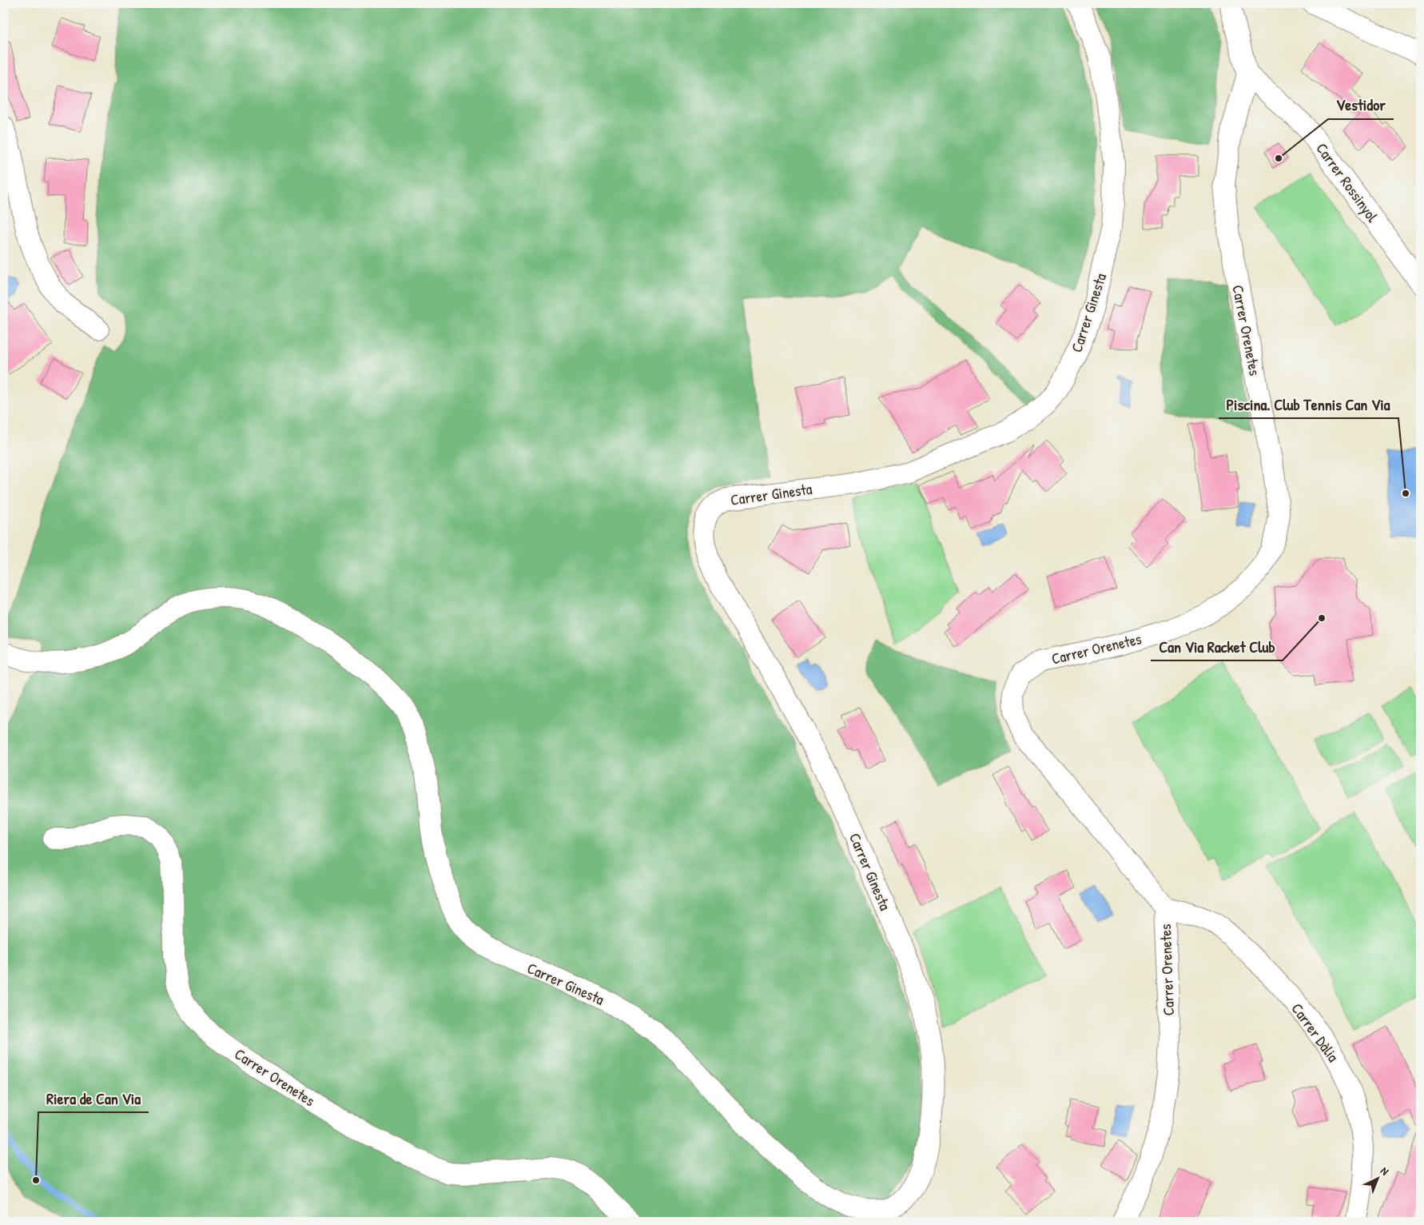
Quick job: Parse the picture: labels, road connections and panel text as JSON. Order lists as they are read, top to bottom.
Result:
{
  "streets": {
    "street": [
      "Carrer Rossinyol",
      "Carrer Ginesta",
      "Carrer Orenetes",
      "Carrer Dàlia"
    ]
  },
  "crossings": [
    ["Carrer Rossinyol", "Carrer Orenetes"],
    ["Carrer Orenetes", "Carrer Dàlia"]
  ],
  "places": [
    "Vestidor",
    "Piscina. Club Tennis Can Via",
    "Can Via Racket Club",
    "Riera de Can Via"
  ],
  "north": "top right"
}
